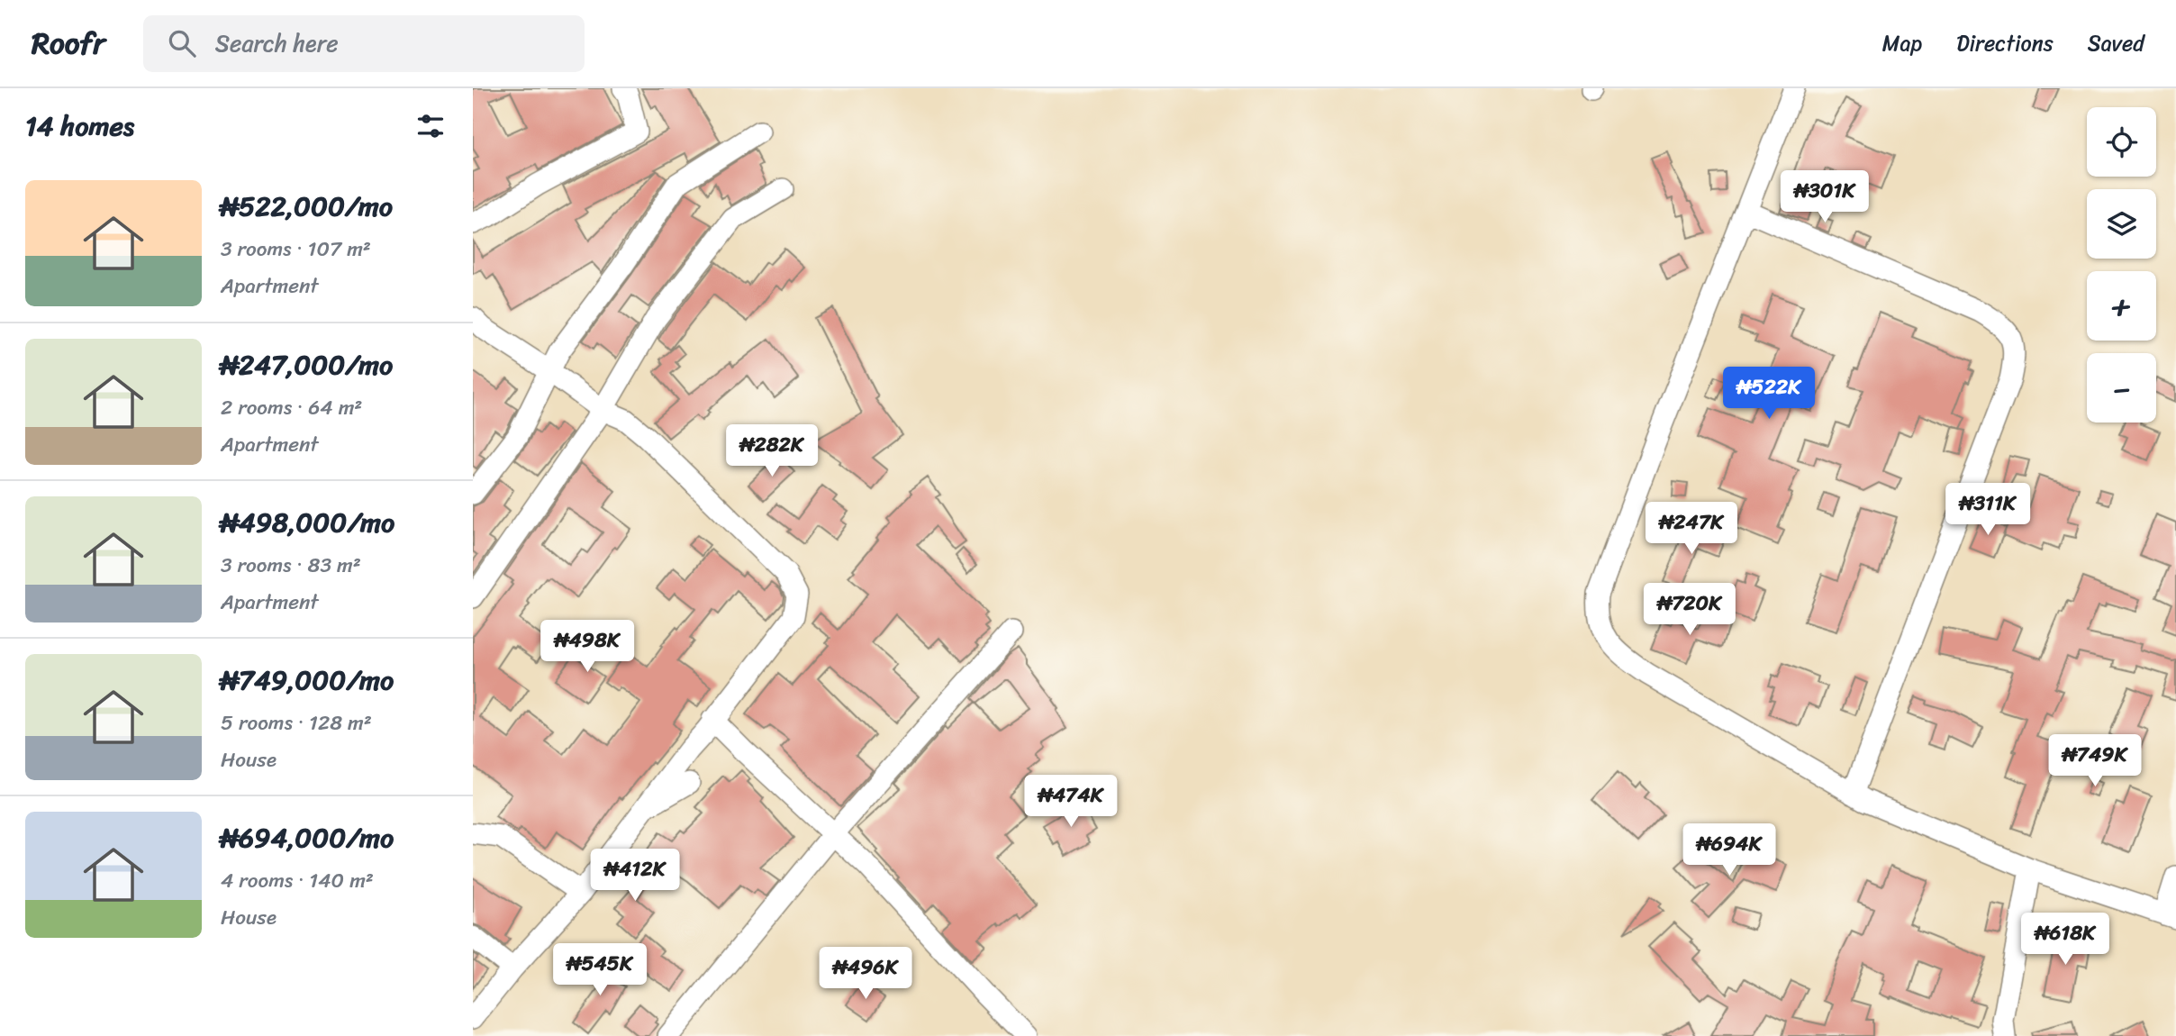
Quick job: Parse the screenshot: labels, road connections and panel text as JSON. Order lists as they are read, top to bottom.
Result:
{
  "page": {
    "header": "Roofr",
    "search": "Search here",
    "nav": ["Map", "Directions", "Saved"],
    "heading": "14 homes",
    "map_buttons": ["+", "−"],
    "list": [
      {
        "name": "₦522,000/mo",
        "note": "3 rooms · 107 m² · Apartment"
      },
      {
        "name": "₦247,000/mo",
        "note": "2 rooms · 64 m² · Apartment"
      },
      {
        "name": "₦498,000/mo",
        "note": "3 rooms · 83 m² · Apartment"
      },
      {
        "name": "₦749,000/mo",
        "note": "5 rooms · 128 m² · House"
      },
      {
        "name": "₦694,000/mo",
        "note": "4 rooms · 140 m² · House"
      }
    ],
    "price": [
      "₦301K",
      "₦522K",
      "₦282K",
      "₦311K",
      "₦247K",
      "₦720K",
      "₦498K",
      "₦749K",
      "₦474K",
      "₦694K",
      "₦412K",
      "₦618K",
      "₦545K",
      "₦496K"
    ]
  }
}
